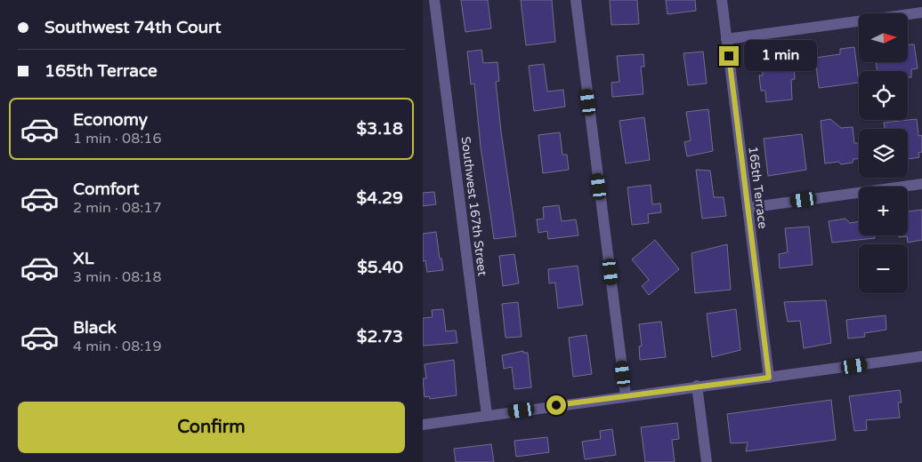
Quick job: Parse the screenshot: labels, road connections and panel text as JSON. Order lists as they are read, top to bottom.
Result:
{
  "streets": {
    "street": ["165th Terrace", "Southwest 167th Street"]
  },
  "north": "right",
  "page": {
    "banner": ["Southwest 74th Court", "165th Terrace"],
    "map_buttons": ["+", "−"],
    "bubble": "1 min",
    "list": [
      {
        "name": "Economy",
        "note": "1 min · 08:16",
        "value": "$3.18"
      },
      {
        "name": "Comfort",
        "note": "2 min · 08:17",
        "value": "$4.29"
      },
      {
        "name": "XL",
        "note": "3 min · 08:18",
        "value": "$5.40"
      },
      {
        "name": "Black",
        "note": "4 min · 08:19",
        "value": "$2.73"
      }
    ],
    "buttons": "Confirm"
  }
}
